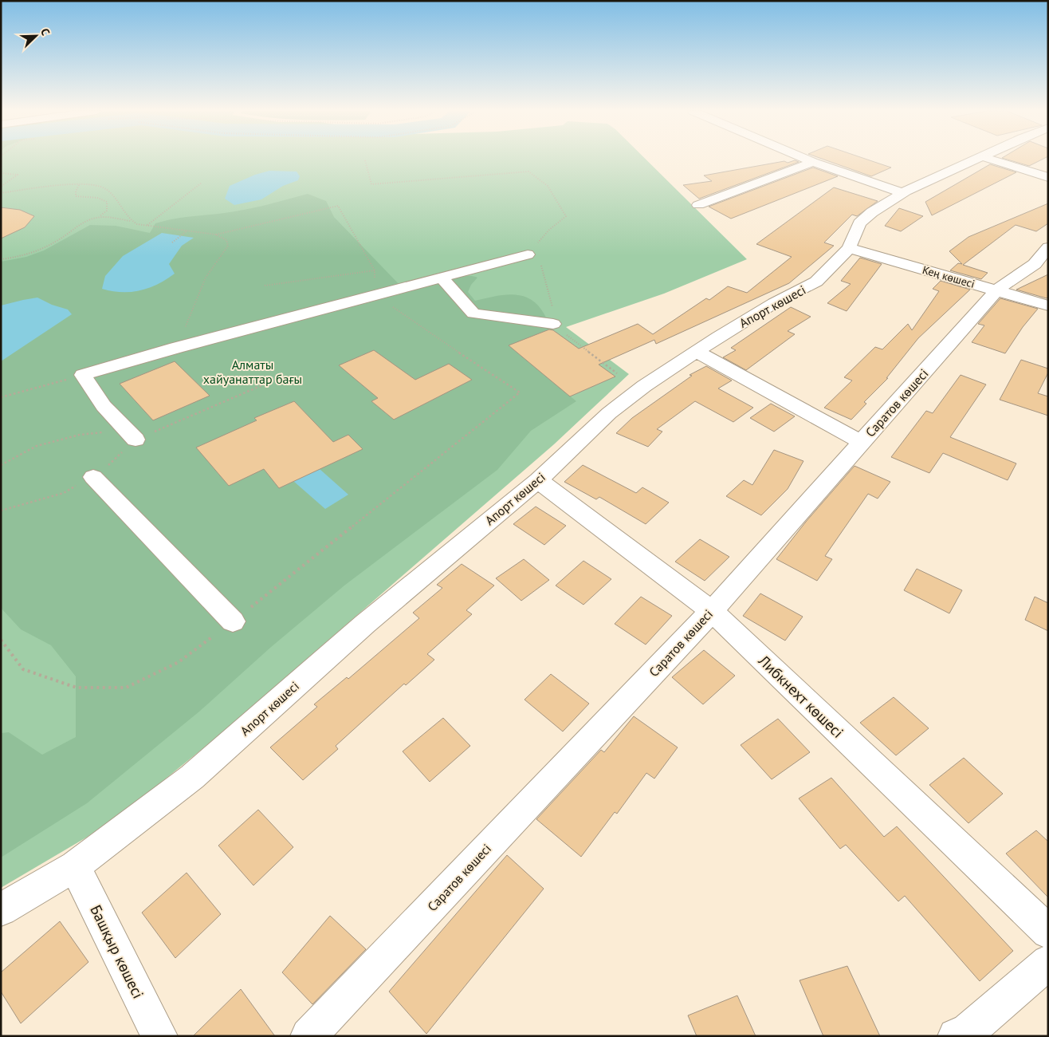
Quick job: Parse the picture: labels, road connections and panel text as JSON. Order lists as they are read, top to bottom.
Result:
{
  "streets": {
    "street": [
      "Кең көшесі",
      "Апорт көшесі",
      "Саратов көшесі",
      "Либкнехт көшесі",
      "Башқыр көшесі"
    ]
  },
  "crossings": [
    ["Кең көшесі", "Апорт көшесі"],
    ["Кең көшесі", "Саратов көшесі"],
    ["Апорт көшесі", "Либкнехт көшесі"],
    ["Апорт көшесі", "Башқыр көшесі"],
    ["Саратов көшесі", "Либкнехт көшесі"]
  ],
  "parks": ["Алматы хайуанаттар бағы"],
  "north": "top right"
}
